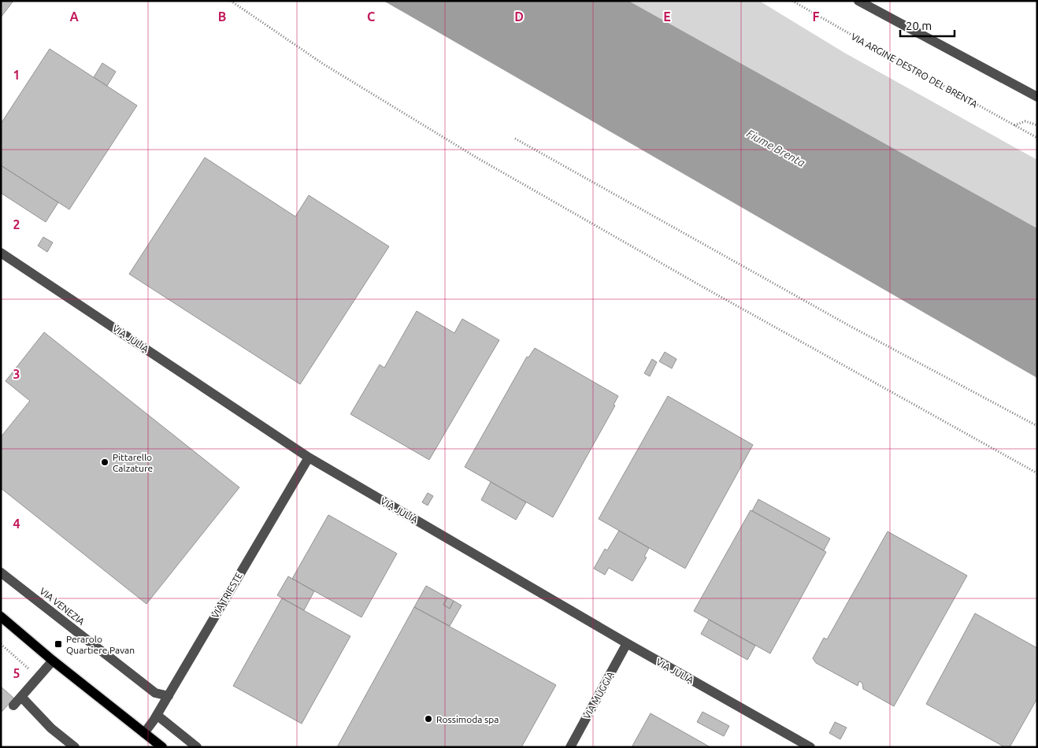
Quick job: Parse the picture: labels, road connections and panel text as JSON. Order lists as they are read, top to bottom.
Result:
{
  "streets": {
    "street": [
      "VIA JULIA",
      "VIA TRIESTE",
      "VIA VENEZIA",
      "VIA MUGGIA"
    ],
    "path": ["VIA ARGINE DESTRO DEL BRENTA"]
  },
  "crossings": [
    ["VIA JULIA", "VIA TRIESTE"],
    ["VIA JULIA", "VIA MUGGIA"],
    ["VIA TRIESTE", "VIA VENEZIA"]
  ],
  "water": ["Fiume Brenta"],
  "places": {
    "other": ["Pittarello Calzature", "Rossimoda spa"],
    "transit": ["Perarolo Quartiere Pavan"]
  },
  "scale_bar": "20 m",
  "grid": {
    "columns": [
      "A",
      "B",
      "C",
      "D",
      "E",
      "F"
    ],
    "rows": [
      "1",
      "2",
      "3",
      "4",
      "5"
    ]
  }
}
